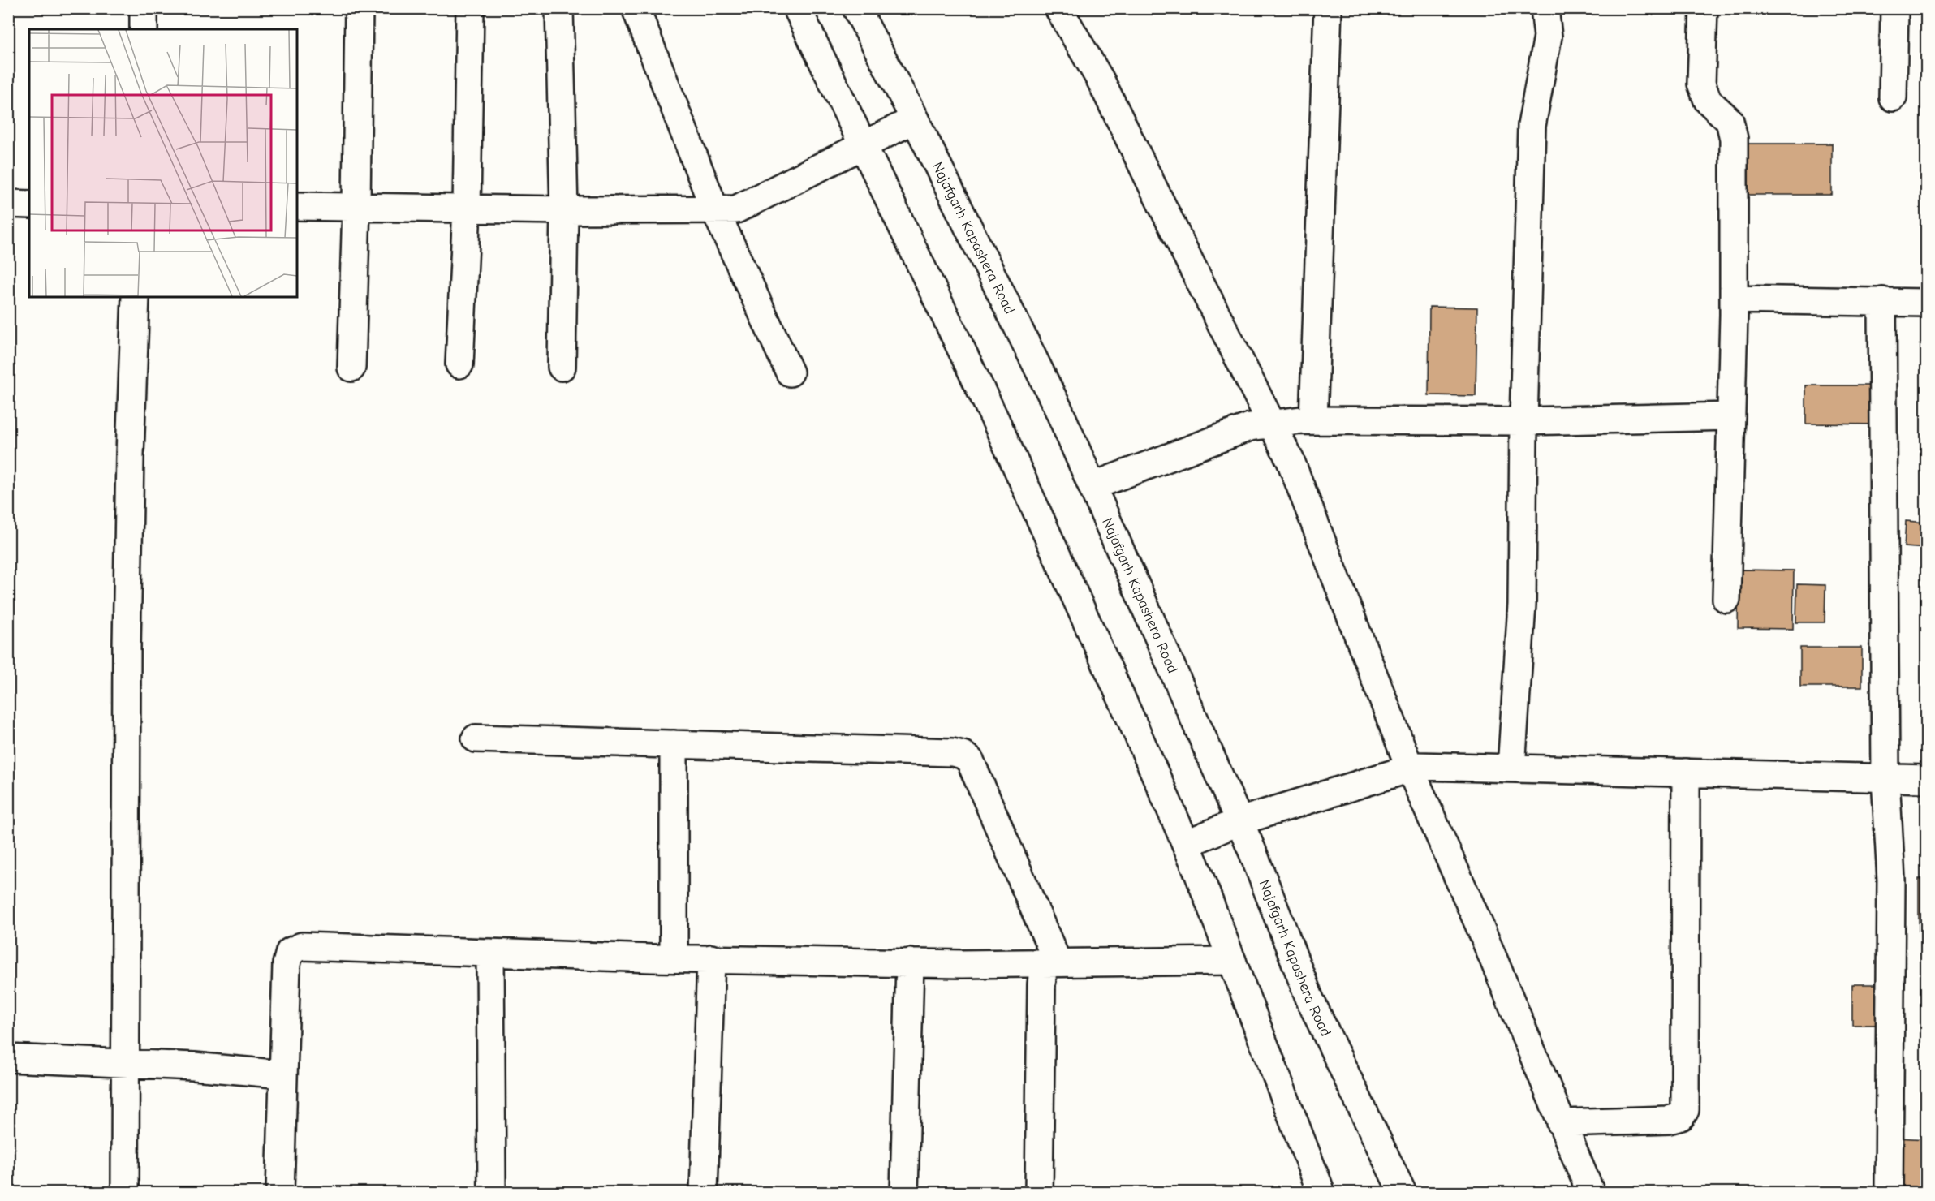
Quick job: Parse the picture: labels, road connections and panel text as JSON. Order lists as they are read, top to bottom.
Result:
{
  "streets": {
    "street": ["Najafgarh Kapashera Road"]
  }
}
